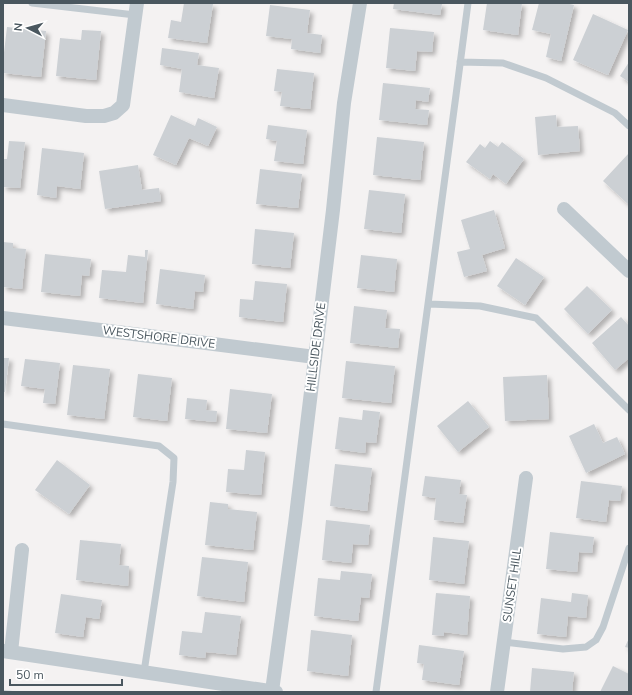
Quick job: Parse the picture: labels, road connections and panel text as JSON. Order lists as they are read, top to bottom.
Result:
{
  "streets": {
    "street": ["WESTSHORE DRIVE", "HILLSIDE DRIVE", "SUNSET HILL"]
  },
  "crossings": [
    ["WESTSHORE DRIVE", "HILLSIDE DRIVE"]
  ],
  "scale_bar": "50 m",
  "north": "left"
}
